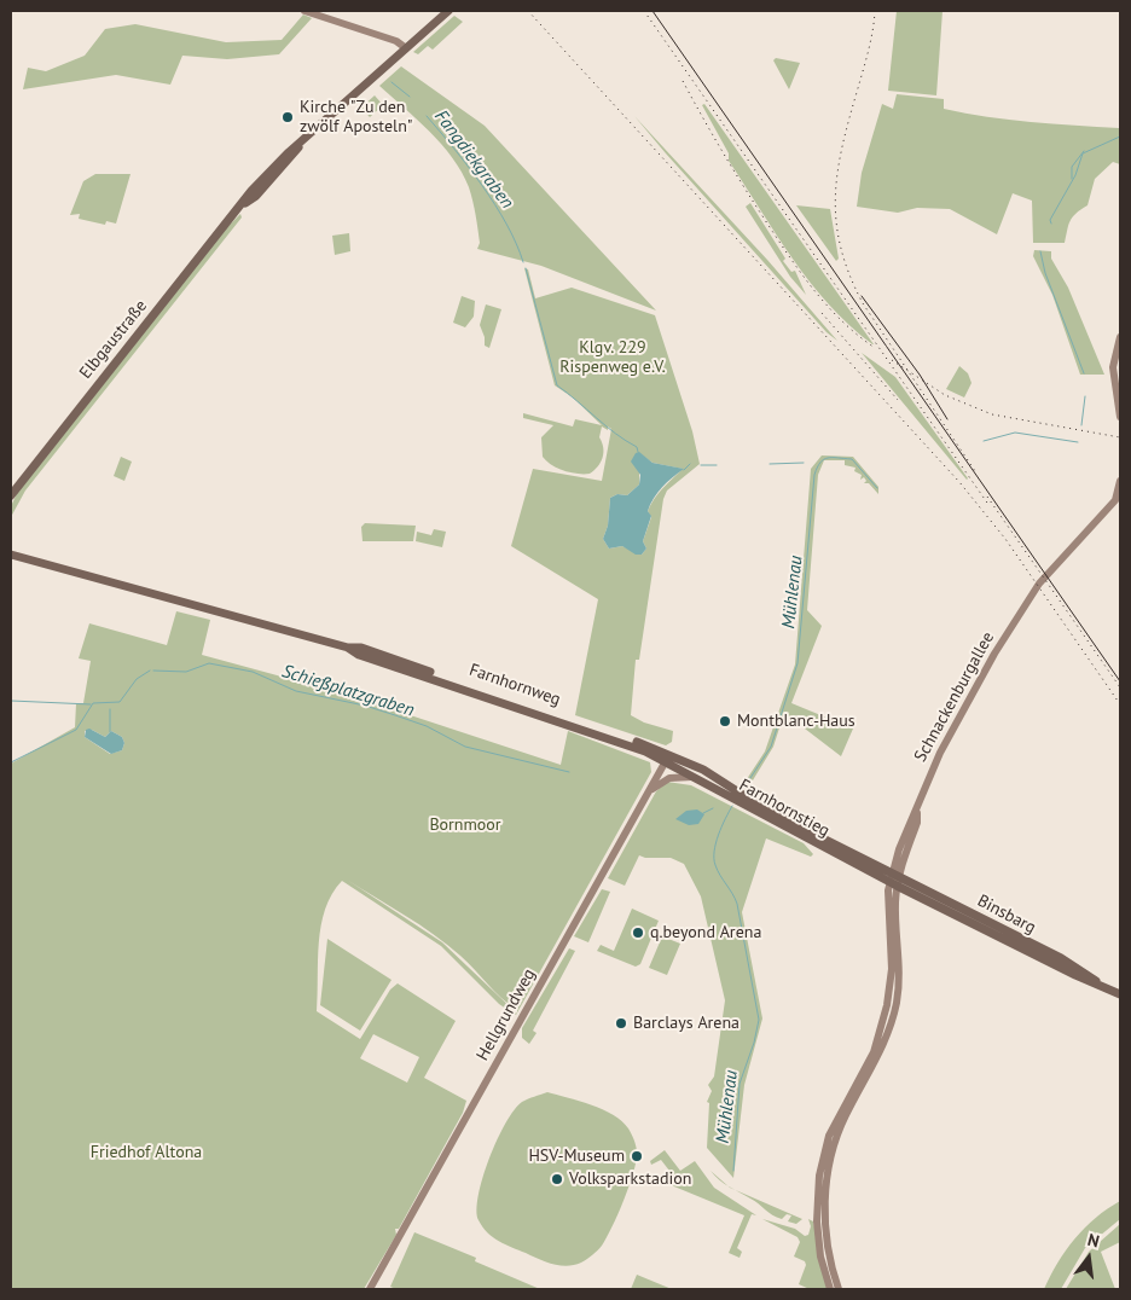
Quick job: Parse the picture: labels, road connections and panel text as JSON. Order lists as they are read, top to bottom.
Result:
{
  "streets": {
    "main road": [
      "Elbgaustraße",
      "Farnhornweg",
      "Farnhornstieg",
      "Binsbarg"
    ],
    "street": ["Schnackenburgallee", "Hellgrundweg"]
  },
  "crossings": [
    ["Farnhornweg", "Farnhornstieg"],
    ["Farnhornweg", "Hellgrundweg"],
    ["Schnackenburgallee", "Farnhornstieg"],
    ["Schnackenburgallee", "Binsbarg"],
    ["Farnhornstieg", "Binsbarg"],
    ["Farnhornstieg", "Hellgrundweg"]
  ],
  "water": ["Fangdiekgraben", "Mühlenau", "Schießplatzgraben"],
  "parks": ["Klgv. 229 Rispenweg e.V.", "Bornmoor", "Friedhof Altona"],
  "places": [
    "Kirche \"Zu den zwölf Aposteln\"",
    "Montblanc-Haus",
    "q.beyond Arena",
    "Barclays Arena",
    "HSV-Museum",
    "Volksparkstadion"
  ],
  "north": "top"
}
